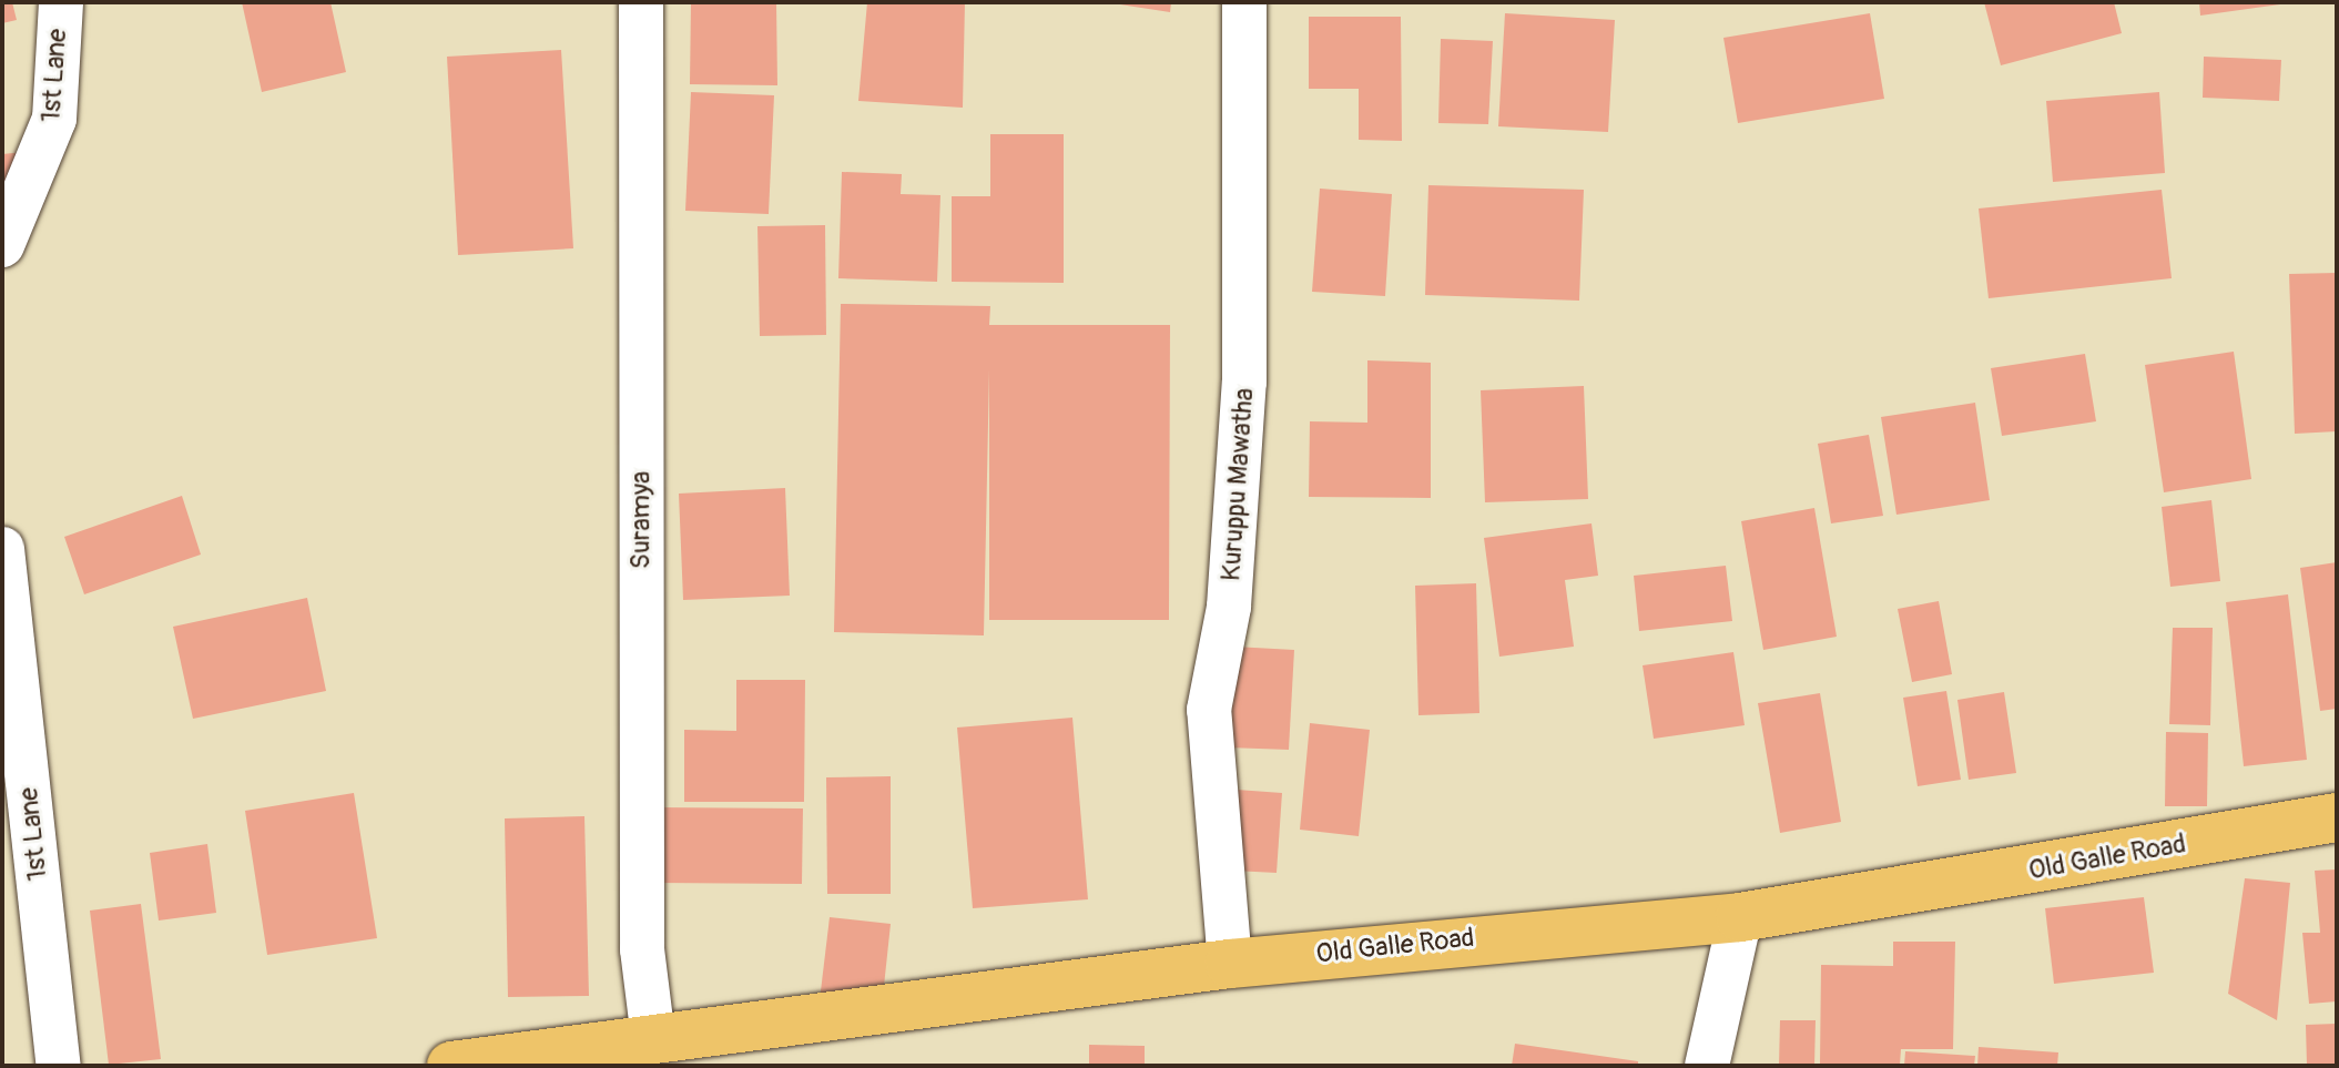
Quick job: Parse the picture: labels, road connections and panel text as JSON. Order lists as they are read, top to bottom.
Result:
{
  "streets": {
    "highway": ["Old Galle Road"],
    "street": ["1st Lane", "Kuruppu Mawatha", "Suramya"]
  },
  "crossings": [
    ["Kuruppu Mawatha", "Old Galle Road"],
    ["Suramya", "Old Galle Road"]
  ]
}
